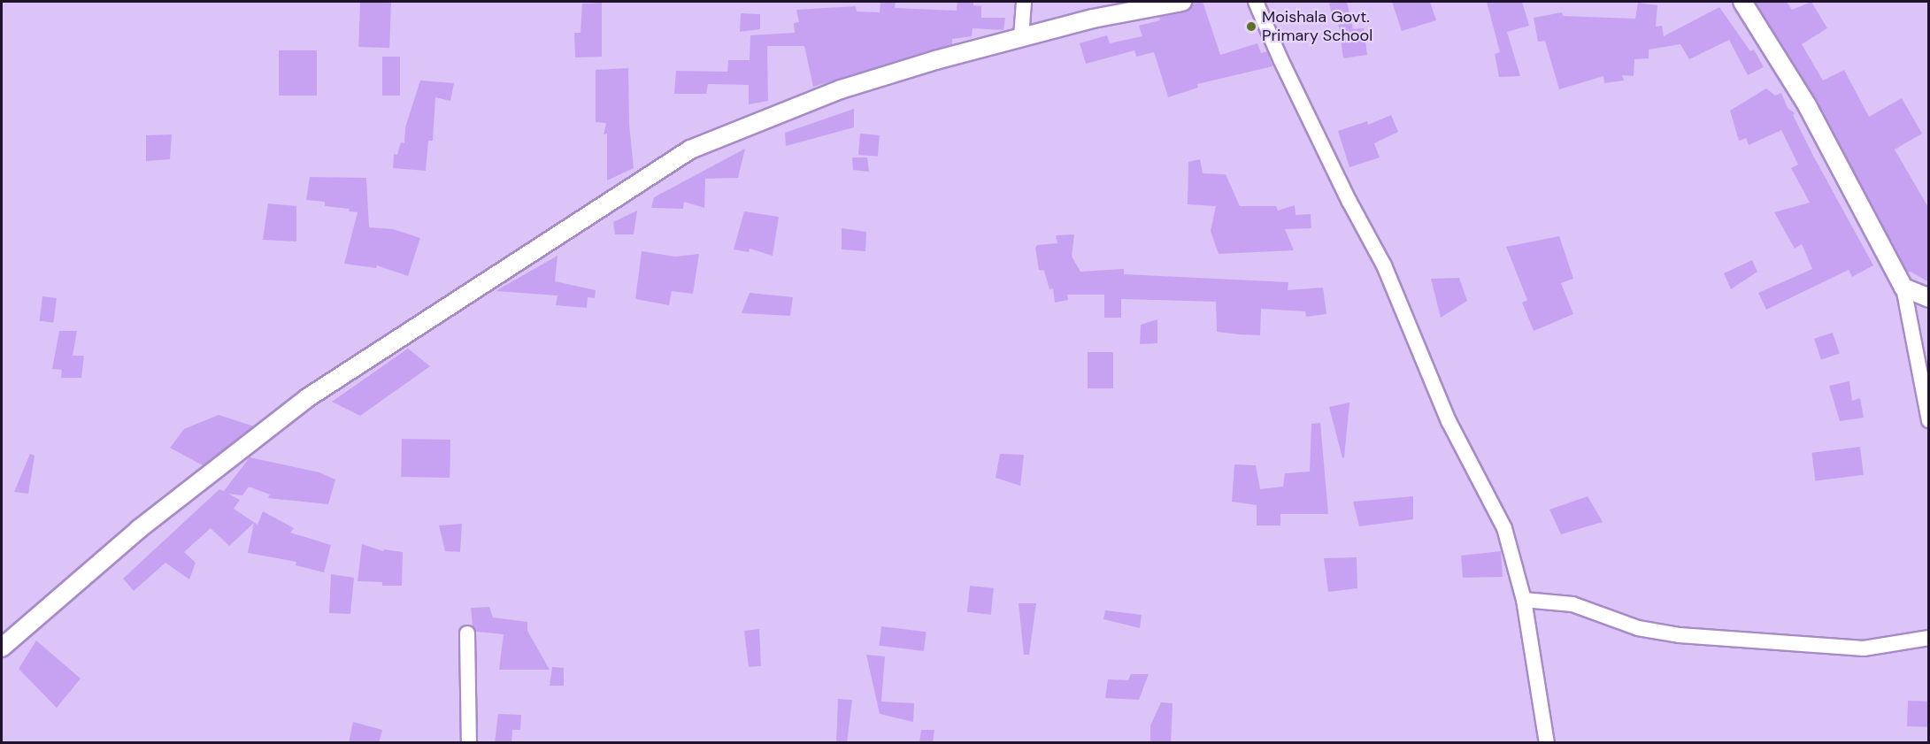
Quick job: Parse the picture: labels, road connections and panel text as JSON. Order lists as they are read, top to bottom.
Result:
{
  "places": ["Moishala Govt. Primary School"]
}
